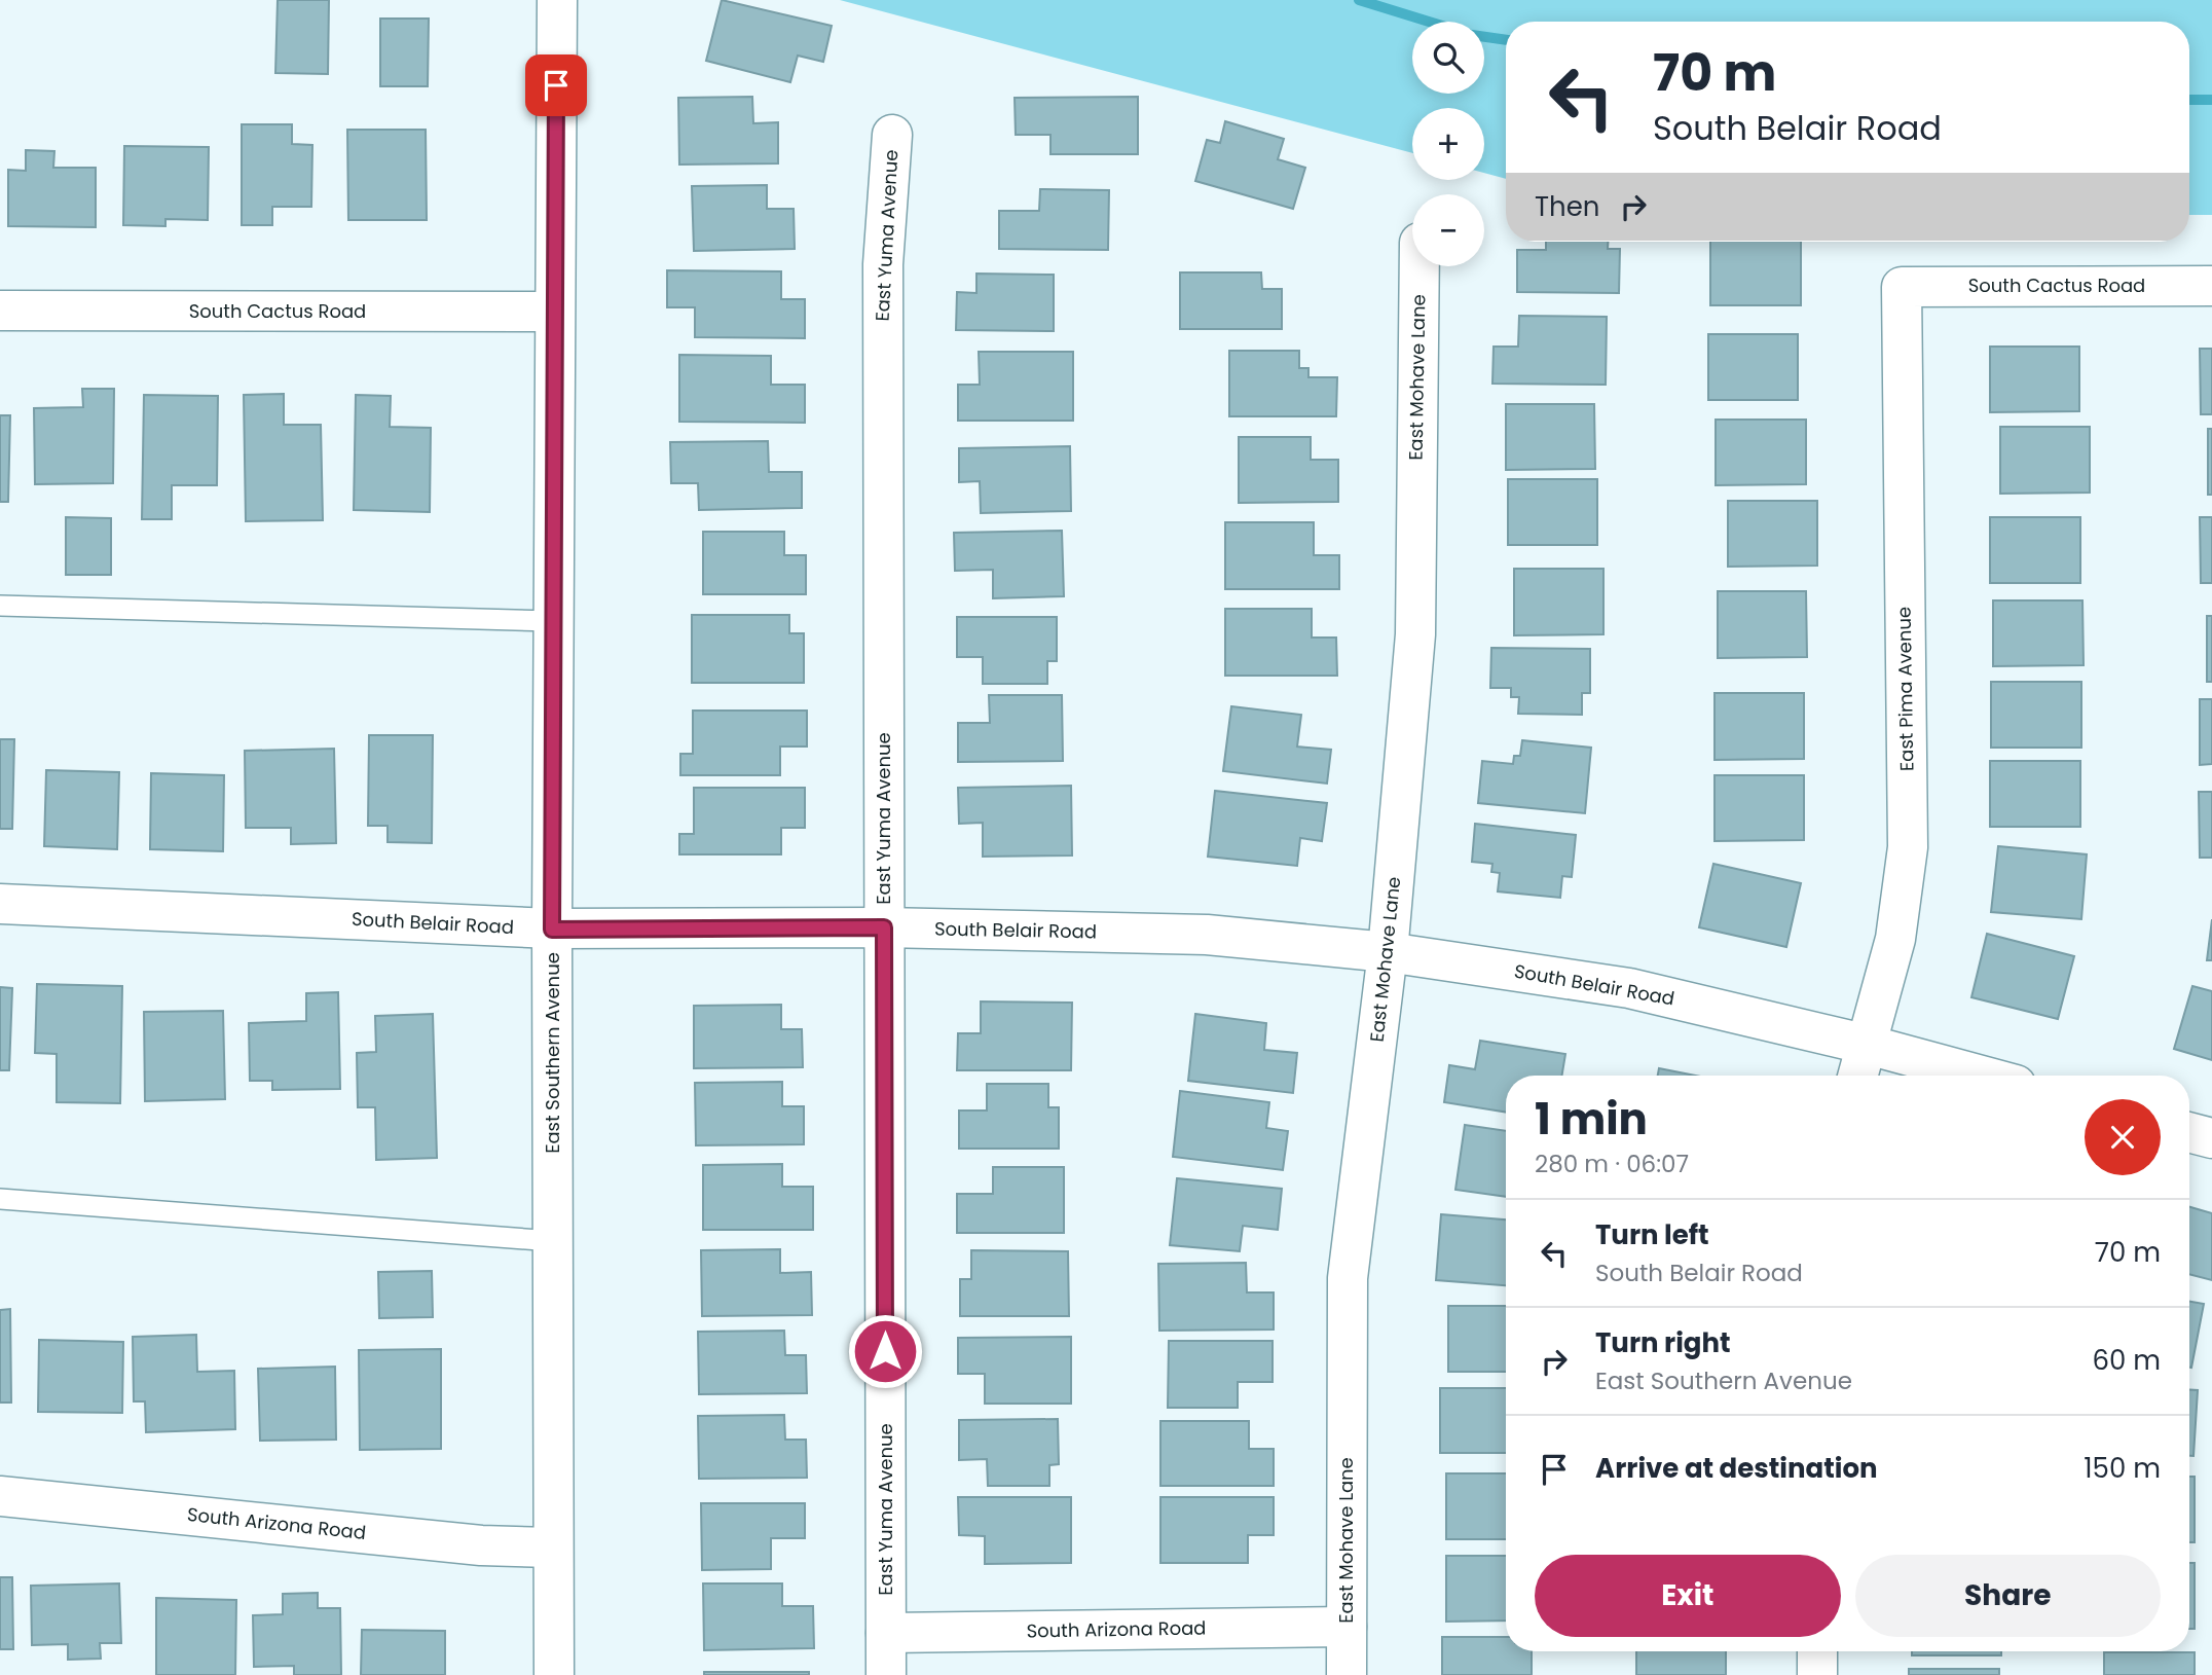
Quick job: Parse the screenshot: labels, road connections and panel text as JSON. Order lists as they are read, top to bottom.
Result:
{
  "streets": {
    "street": [
      "East Yuma Avenue",
      "South Cactus Road",
      "East Mohave Lane",
      "East Pima Avenue",
      "South Belair Road",
      "East Southern Avenue",
      "South Arizona Road"
    ]
  },
  "crossings": [
    ["East Yuma Avenue", "South Belair Road"],
    ["East Yuma Avenue", "South Arizona Road"],
    ["South Cactus Road", "East Pima Avenue"],
    ["South Cactus Road", "East Southern Avenue"],
    ["East Mohave Lane", "South Belair Road"],
    ["East Mohave Lane", "South Arizona Road"],
    ["East Pima Avenue", "South Belair Road"],
    ["South Belair Road", "East Southern Avenue"],
    ["East Southern Avenue", "South Arizona Road"]
  ],
  "page": {
    "map_buttons": ["+", "−"],
    "turn": ["70 m", "South Belair Road"],
    "then": "Then",
    "heading": ["1 min", "280 m · 06:07"],
    "list": [
      {
        "name": "Turn left",
        "note": "South Belair Road",
        "value": "70 m"
      },
      {
        "name": "Turn right",
        "note": "East Southern Avenue",
        "value": "60 m"
      },
      {
        "name": "Arrive at destination",
        "value": "150 m"
      }
    ],
    "buttons": ["Exit", "Share"]
  }
}
